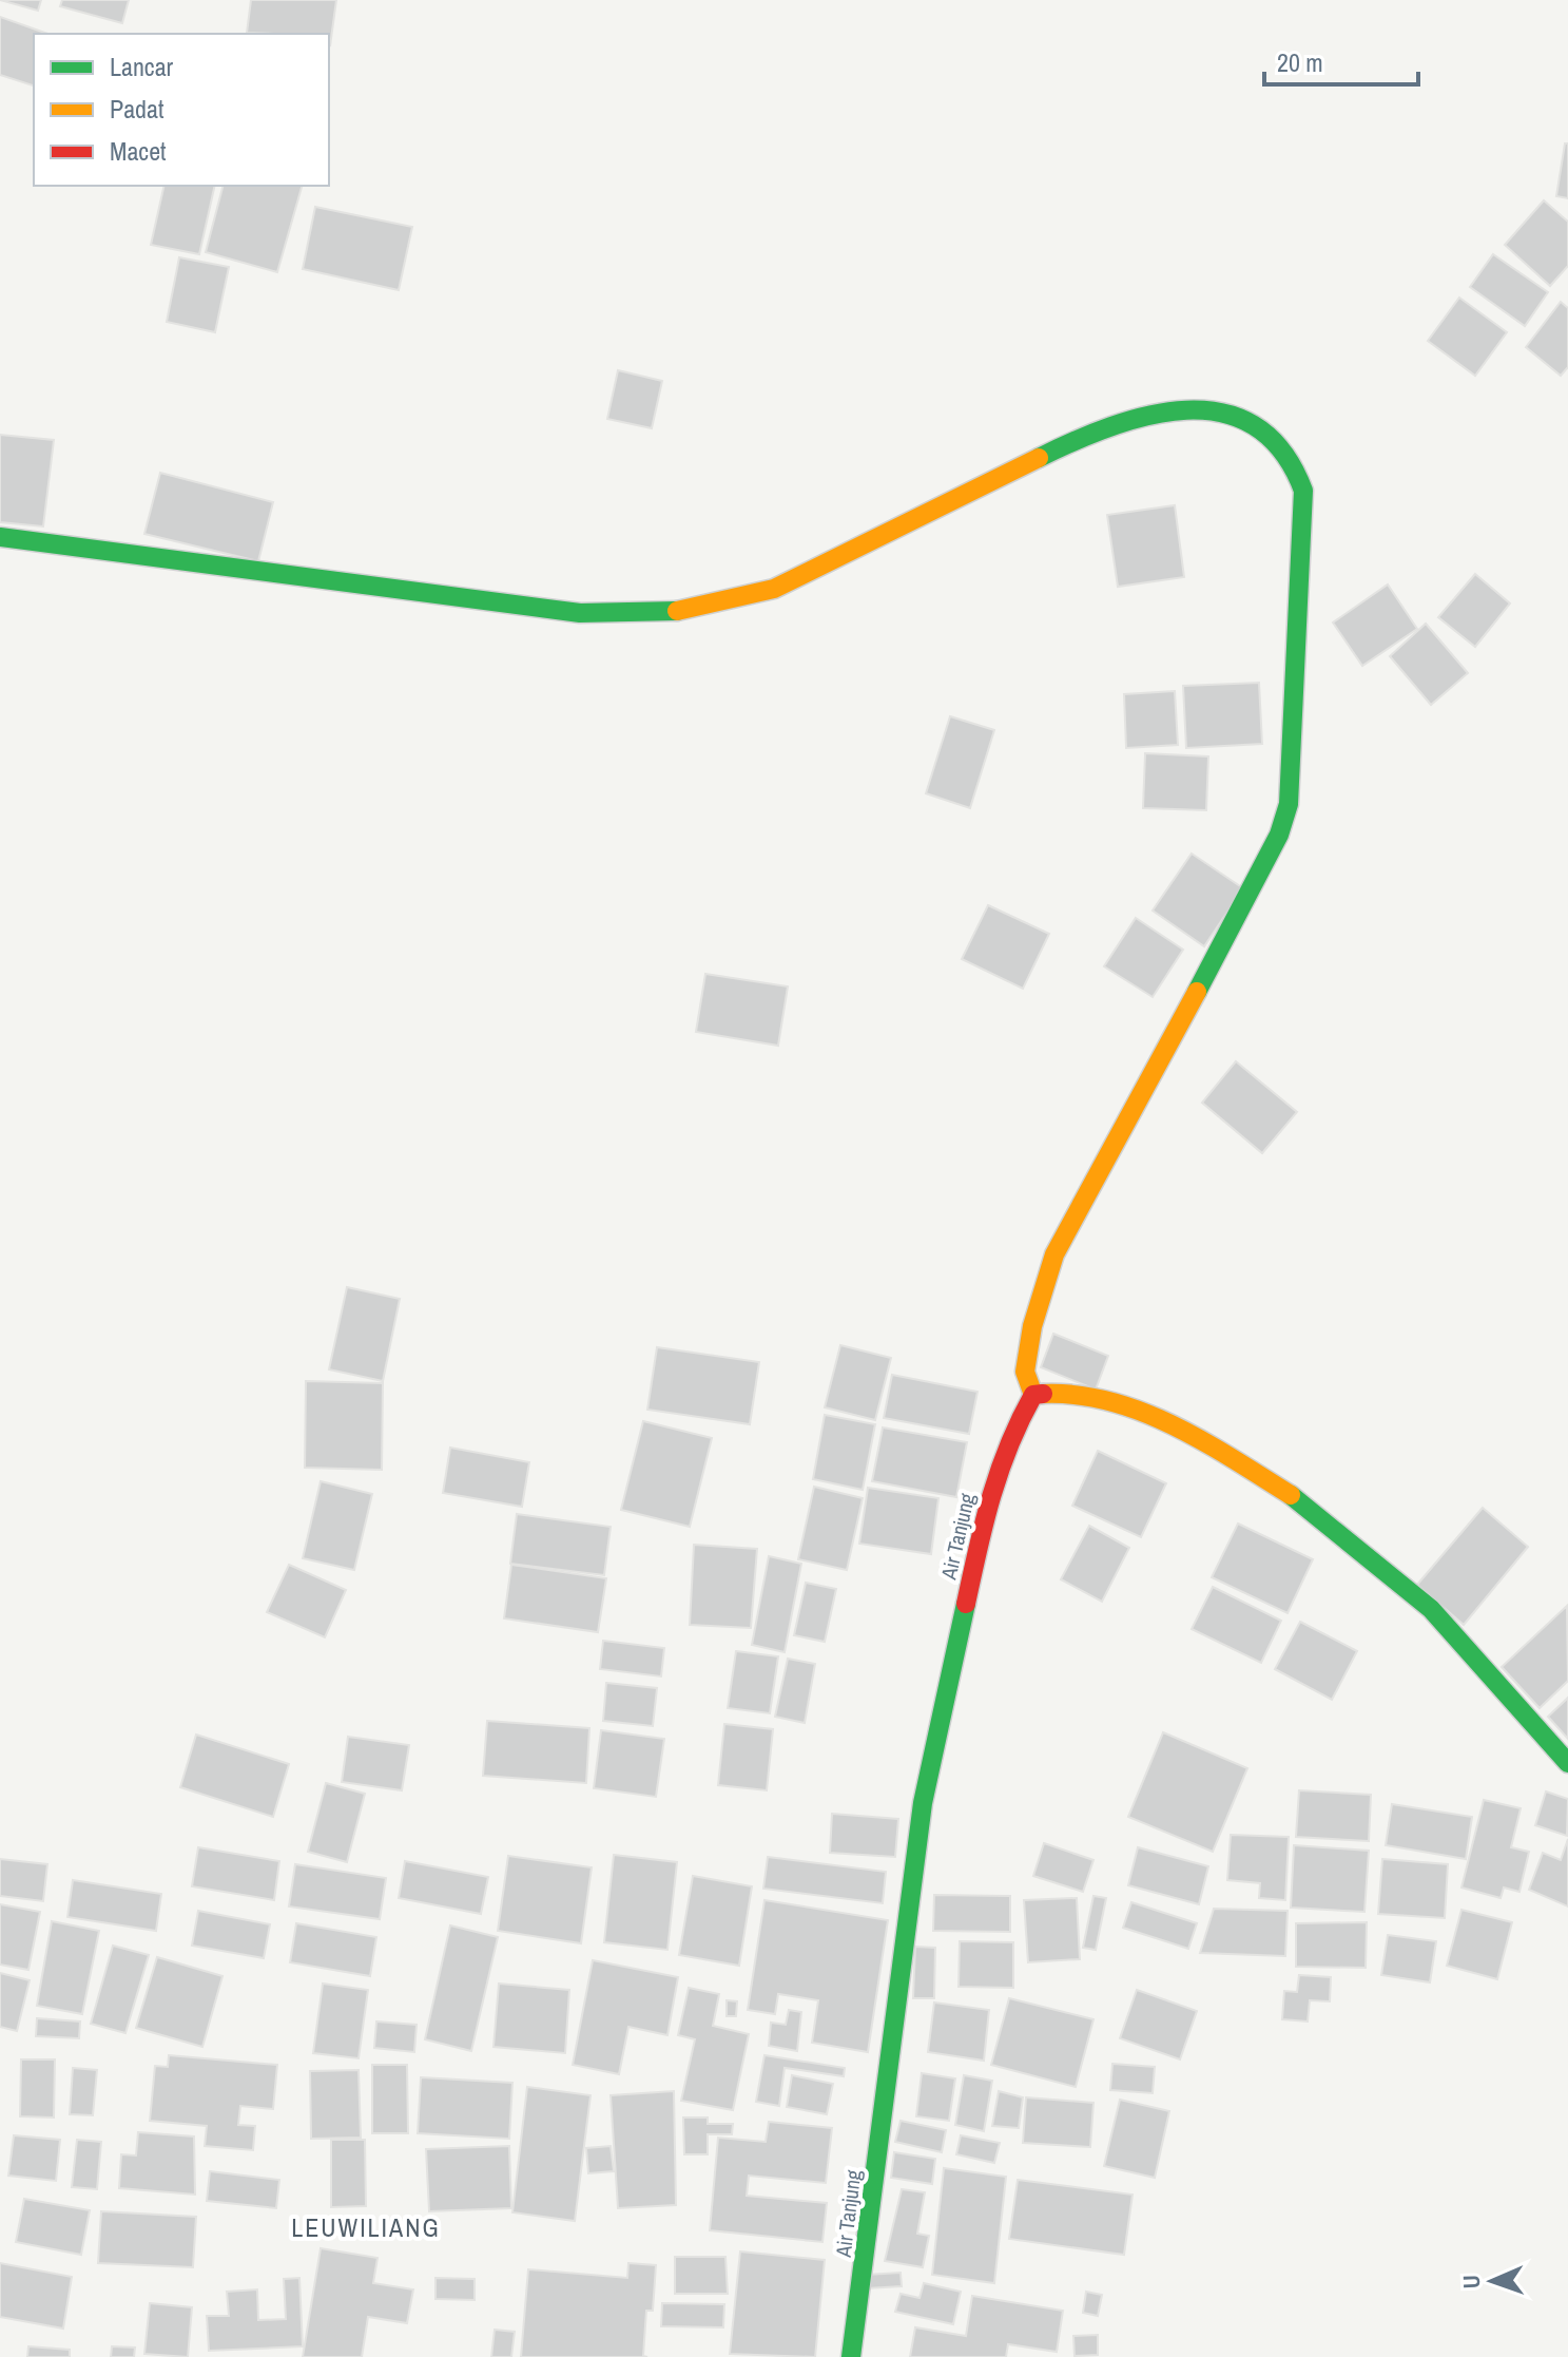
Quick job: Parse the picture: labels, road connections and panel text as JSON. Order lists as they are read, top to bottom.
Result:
{
  "streets": {
    "street": ["Air Tanjung"]
  },
  "districts": ["LEUWILIANG"],
  "legend": ["Lancar", "Padat", "Macet"],
  "scale_bar": "20 m",
  "north": "left"
}
